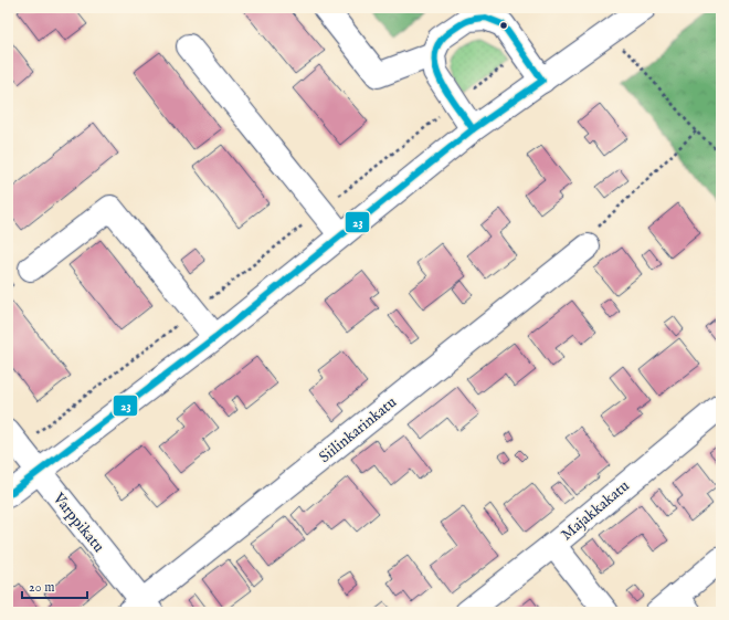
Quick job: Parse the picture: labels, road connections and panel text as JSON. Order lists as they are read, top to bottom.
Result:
{
  "streets": {
    "street": ["Siilinkarinkatu", "Majakkakatu", "Varppikatu"]
  },
  "crossings": [
    ["Siilinkarinkatu", "Varppikatu"]
  ],
  "lines": ["transit line 23"],
  "scale_bar": "20 m"
}
